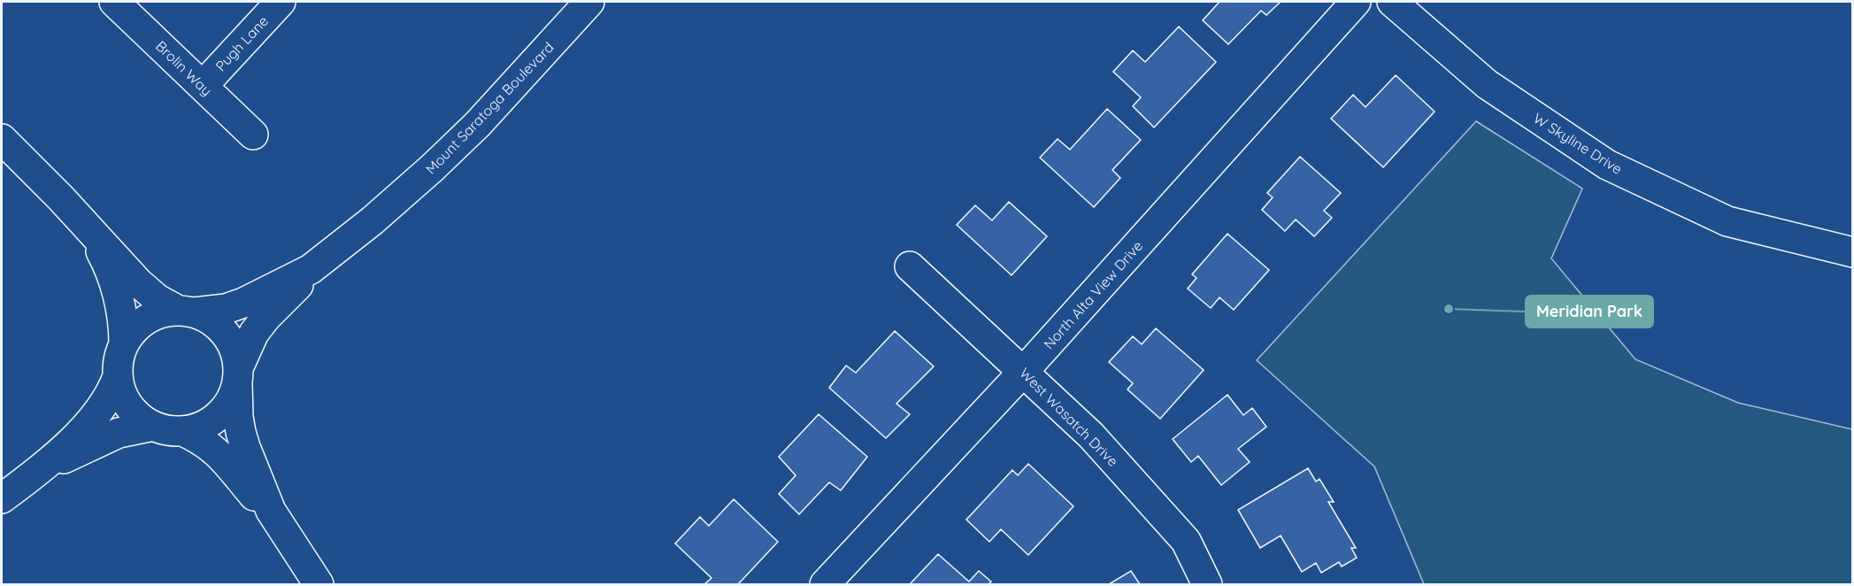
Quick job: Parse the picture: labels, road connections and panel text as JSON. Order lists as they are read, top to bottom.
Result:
{
  "streets": {
    "street": [
      "Pugh Lane",
      "Brolin Way",
      "Mount Saratoga Boulevard",
      "W Skyline Drive",
      "North Alta View Drive",
      "West Wasatch Drive"
    ]
  },
  "crossings": [
    ["Pugh Lane", "Brolin Way"],
    ["North Alta View Drive", "West Wasatch Drive"]
  ],
  "places": ["Meridian Park"]
}
